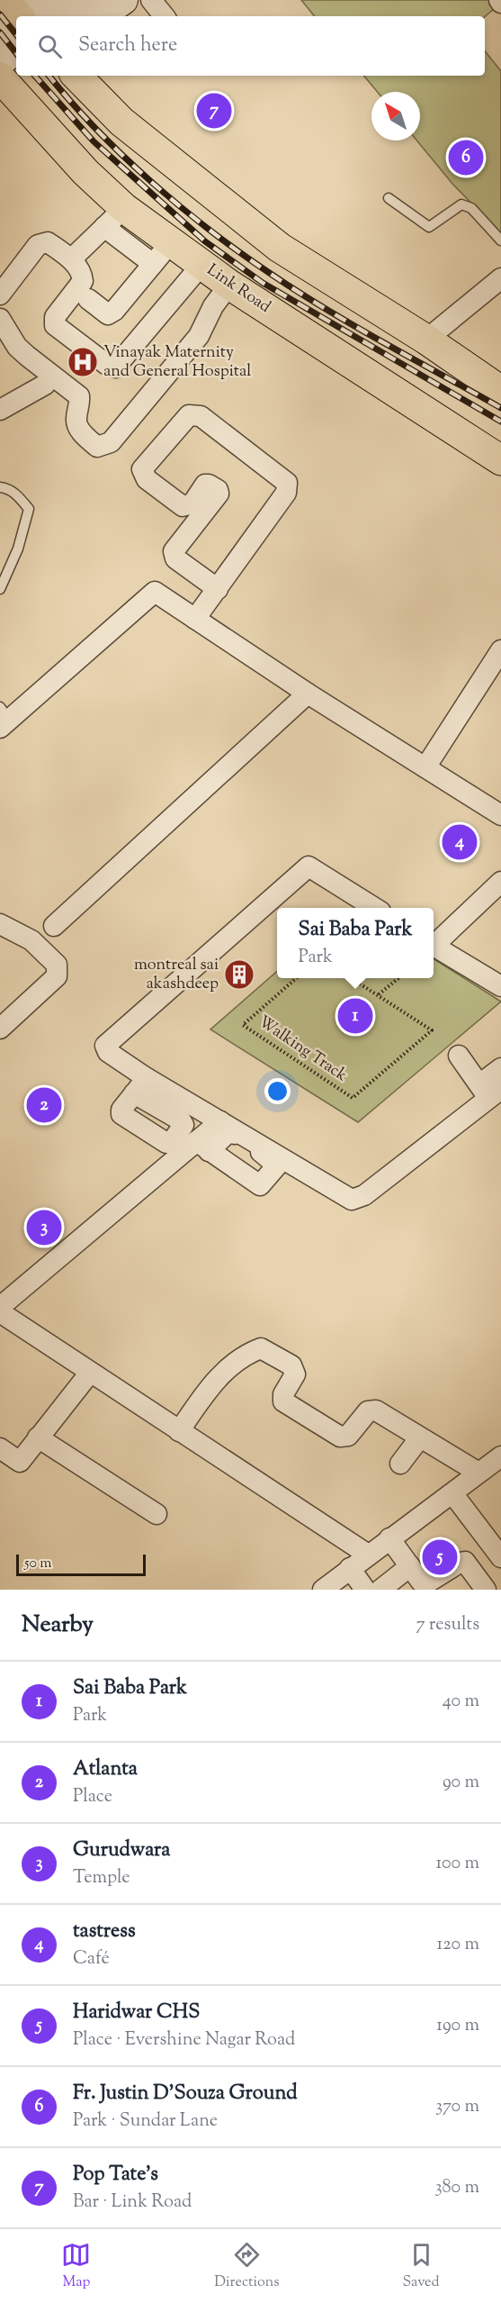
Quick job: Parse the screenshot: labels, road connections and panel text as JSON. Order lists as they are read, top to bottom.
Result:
{
  "streets": {
    "main road": ["Link Road"],
    "path": ["Walking Track"]
  },
  "places": {
    "hospital": ["Vinayak Maternity and General Hospital"],
    "building": ["montreal sai akashdeep"]
  },
  "scale_bar": "50 m",
  "north": "top left",
  "page": {
    "search": "Search here",
    "pins": [
      "7",
      "6",
      "4",
      "1",
      "2",
      "3",
      "5"
    ],
    "popup": ["Sai Baba Park", "Park"],
    "scale": "50 m",
    "heading": ["Nearby", "7 results"],
    "list": [
      {
        "mark": "1",
        "name": "Sai Baba Park",
        "note": "Park",
        "value": "40 m"
      },
      {
        "mark": "2",
        "name": "Atlanta",
        "note": "Place",
        "value": "90 m"
      },
      {
        "mark": "3",
        "name": "Gurudwara",
        "note": "Temple",
        "value": "100 m"
      },
      {
        "mark": "4",
        "name": "tastress",
        "note": "Café",
        "value": "120 m"
      },
      {
        "mark": "5",
        "name": "Haridwar CHS",
        "note": "Place · Evershine Nagar Road",
        "value": "190 m"
      },
      {
        "mark": "6",
        "name": "Fr. Justin D'Souza Ground",
        "note": "Park · Sundar Lane",
        "value": "370 m"
      },
      {
        "mark": "7",
        "name": "Pop Tate's",
        "note": "Bar · Link Road",
        "value": "380 m"
      }
    ],
    "nav": ["Map", "Directions", "Saved"]
  }
}
